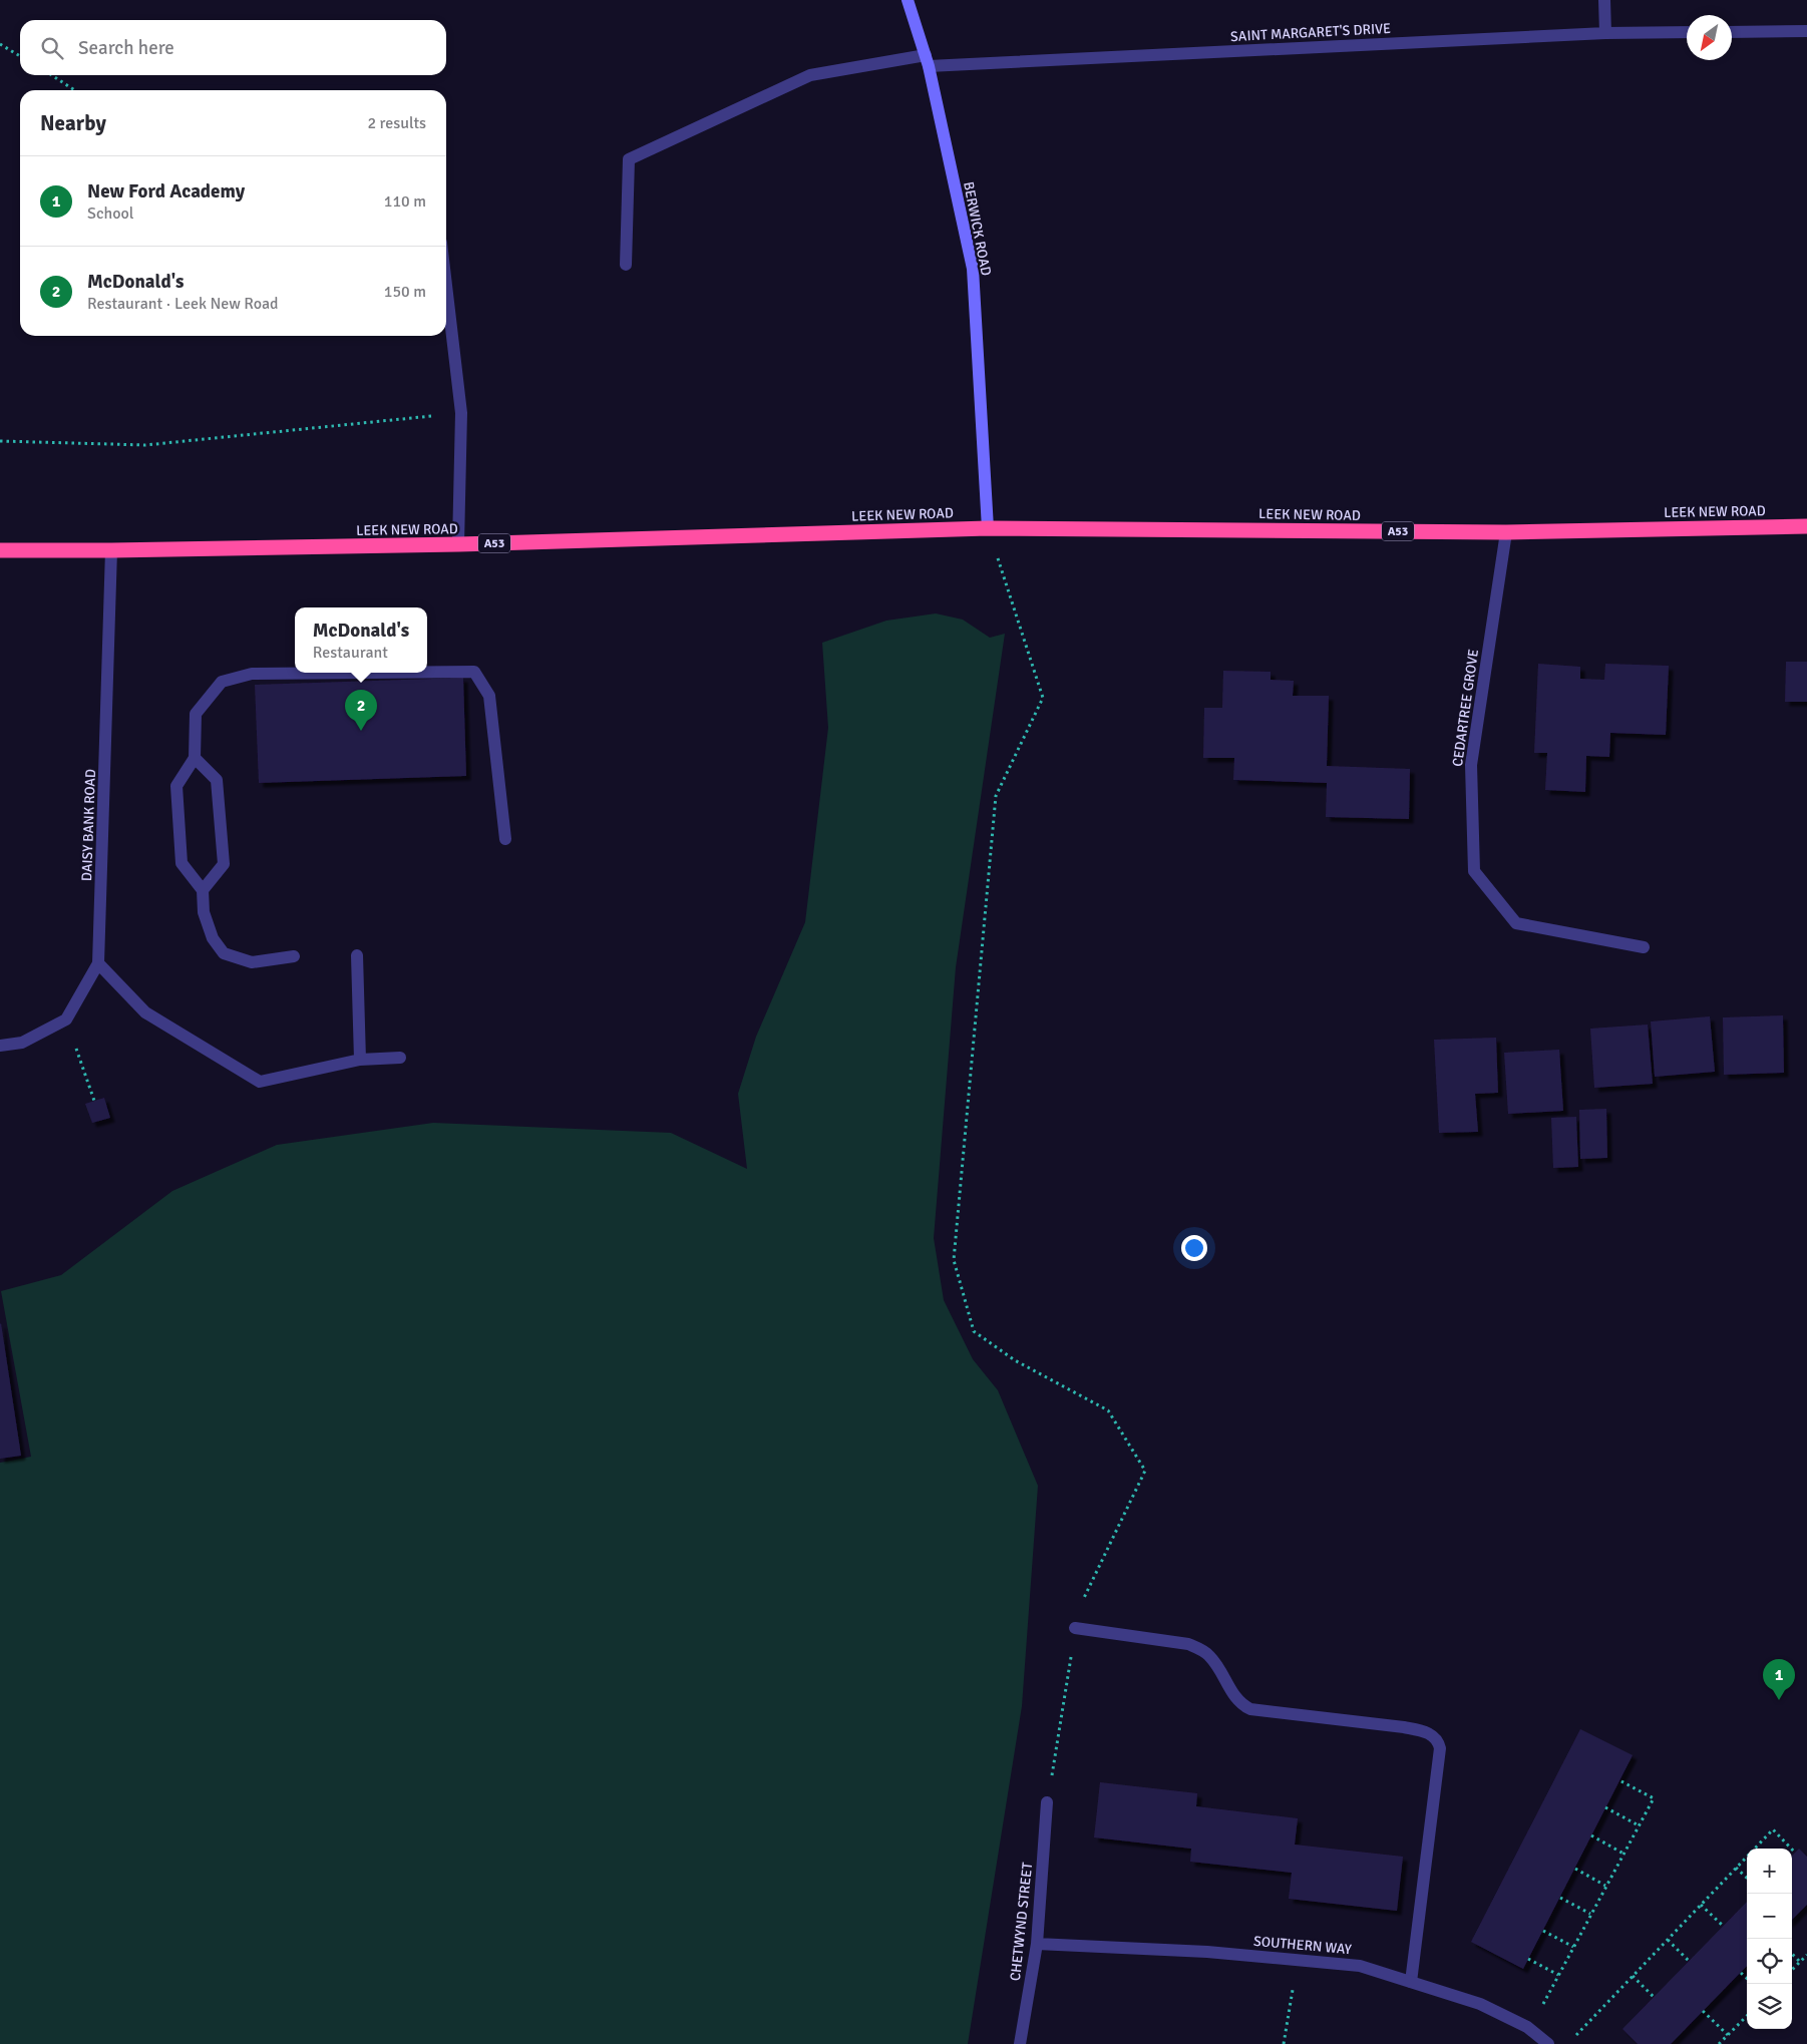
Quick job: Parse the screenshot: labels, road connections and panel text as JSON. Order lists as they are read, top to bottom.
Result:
{
  "streets": {
    "highway": ["LEEK NEW ROAD", "A53"],
    "street": [
      "SAINT MARGARET'S DRIVE",
      "BERWICK ROAD",
      "CEDARTREE GROVE",
      "DAISY BANK ROAD",
      "CHETWYND STREET",
      "SOUTHERN WAY"
    ]
  },
  "crossings": [
    ["SAINT MARGARET'S DRIVE", "BERWICK ROAD"],
    ["BERWICK ROAD", "LEEK NEW ROAD"],
    ["LEEK NEW ROAD", "CEDARTREE GROVE"],
    ["LEEK NEW ROAD", "DAISY BANK ROAD"],
    ["CHETWYND STREET", "SOUTHERN WAY"]
  ],
  "north": "bottom left",
  "page": {
    "search": "Search here",
    "heading": ["Nearby", "2 results"],
    "list": [
      {
        "mark": "1",
        "name": "New Ford Academy",
        "note": "School",
        "value": "110 m"
      },
      {
        "mark": "2",
        "name": "McDonald's",
        "note": "Restaurant · Leek New Road",
        "value": "150 m"
      }
    ],
    "popup": ["McDonald's", "Restaurant"],
    "pins": ["2", "1"],
    "map_buttons": ["+", "−"]
  }
}
